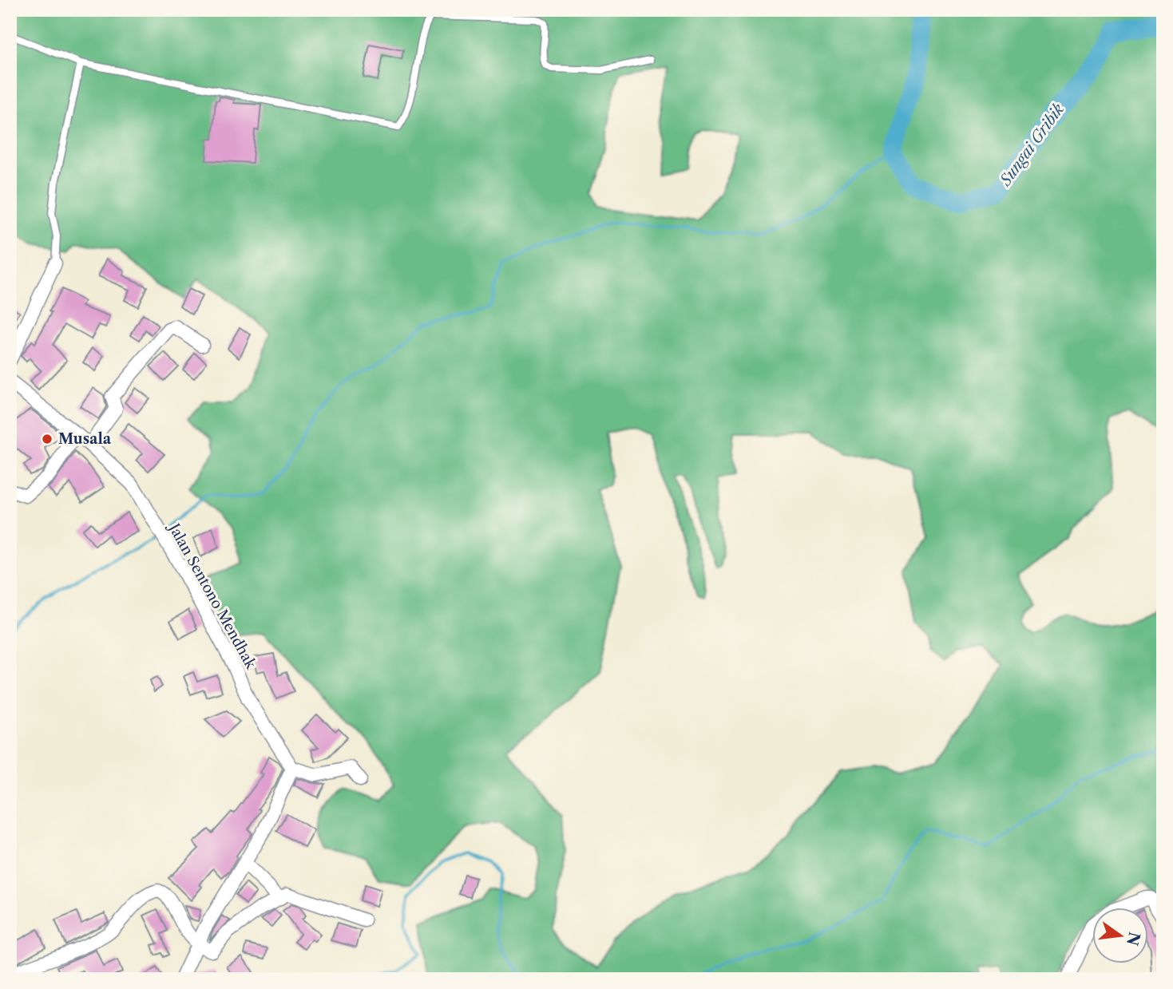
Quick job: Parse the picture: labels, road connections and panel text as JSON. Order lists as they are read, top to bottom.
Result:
{
  "streets": {
    "street": ["Jalan Sentono Mendhak"]
  },
  "water": ["Sungai Gribik"],
  "places": ["Musala"],
  "north": "right"
}
